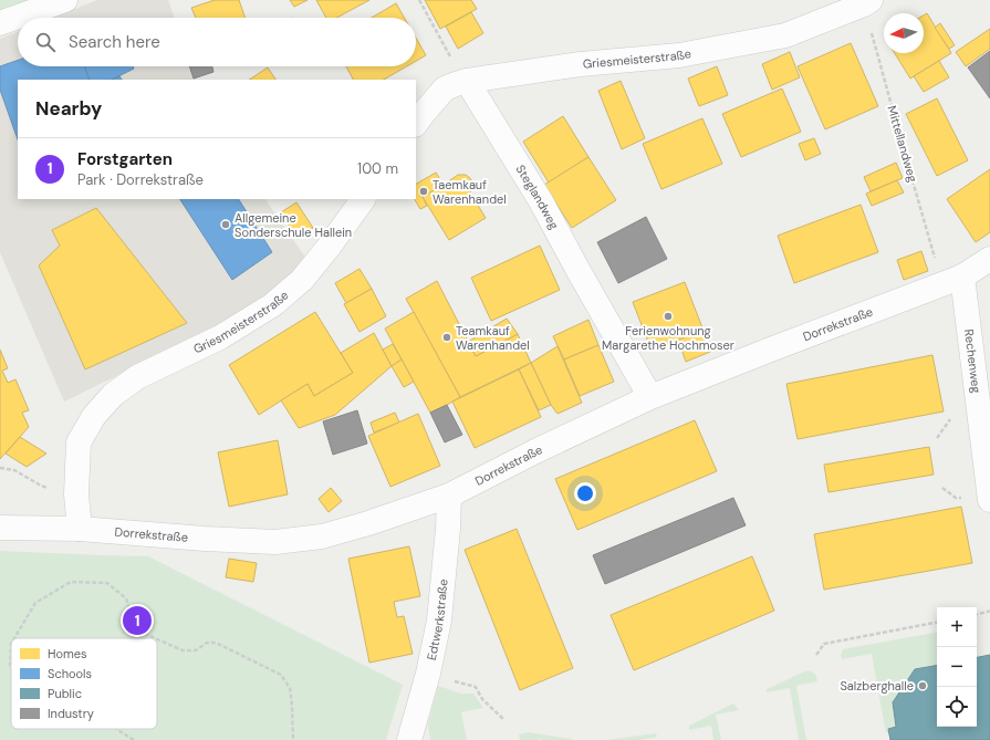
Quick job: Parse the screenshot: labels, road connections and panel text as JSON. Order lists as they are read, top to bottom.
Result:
{
  "streets": {
    "street": [
      "Griesmeisterstraße",
      "Steglandweg",
      "Dorrekstraße",
      "Rechenweg",
      "Edtwerkstraße"
    ],
    "path": ["Mittellandweg"]
  },
  "crossings": [
    ["Griesmeisterstraße", "Mittellandweg"],
    ["Griesmeisterstraße", "Steglandweg"],
    ["Griesmeisterstraße", "Dorrekstraße"],
    ["Mittellandweg", "Dorrekstraße"],
    ["Mittellandweg", "Rechenweg"],
    ["Steglandweg", "Dorrekstraße"],
    ["Dorrekstraße", "Rechenweg"],
    ["Dorrekstraße", "Edtwerkstraße"]
  ],
  "places": [
    "Taemkauf Warenhandel",
    "Allgemeine Sonderschule Hallein",
    "Ferienwohnung Margarethe Hochmoser",
    "Teamkauf Warenhandel",
    "Salzberghalle"
  ],
  "legend": [
    "Homes",
    "Schools",
    "Public",
    "Industry"
  ],
  "north": "left",
  "page": {
    "search": "Search here",
    "heading": "Nearby",
    "list": [
      {
        "mark": "1",
        "name": "Forstgarten",
        "note": "Park · Dorrekstraße",
        "value": "100 m"
      }
    ],
    "pins": "1",
    "map_buttons": ["+", "−"]
  }
}
